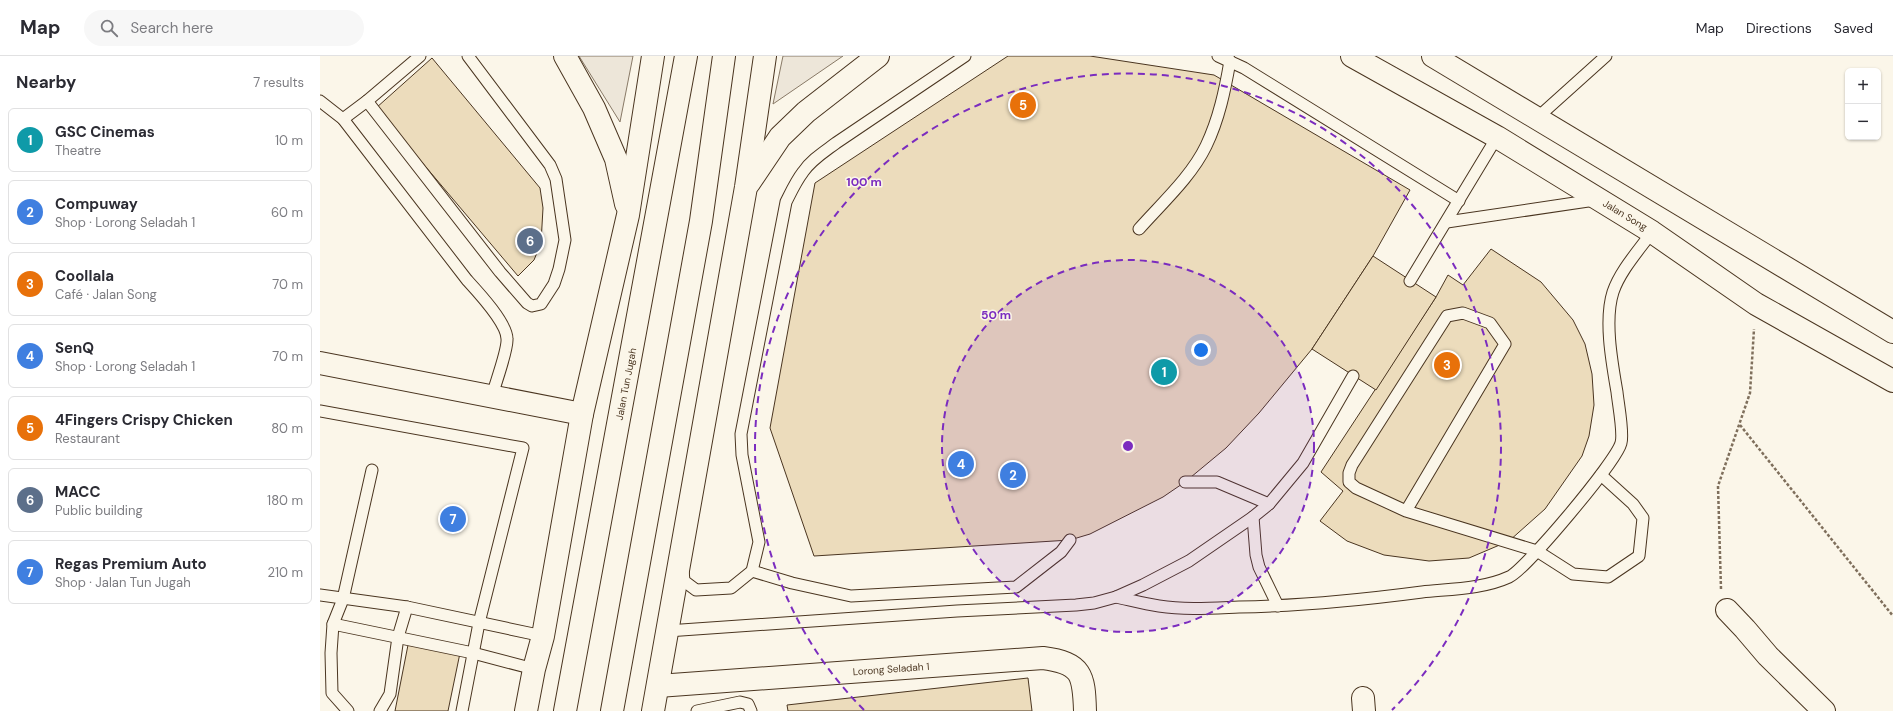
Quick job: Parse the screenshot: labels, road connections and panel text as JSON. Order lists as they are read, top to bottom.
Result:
{
  "streets": {
    "main road": ["Jalan Song", "Jalan Tun Jugah", "Lorong Seladah 1"]
  },
  "page": {
    "header": "Map",
    "search": "Search here",
    "nav": ["Map", "Directions", "Saved"],
    "heading": ["Nearby", "7 results"],
    "map_buttons": ["+", "−"],
    "pins": [
      "5",
      "6",
      "3",
      "1",
      "4",
      "2",
      "7"
    ],
    "list": [
      {
        "mark": "1",
        "name": "GSC Cinemas",
        "note": "Theatre",
        "value": "10 m"
      },
      {
        "mark": "2",
        "name": "Compuway",
        "note": "Shop · Lorong Seladah 1",
        "value": "60 m"
      },
      {
        "mark": "3",
        "name": "Coollala",
        "note": "Café · Jalan Song",
        "value": "70 m"
      },
      {
        "mark": "4",
        "name": "SenQ",
        "note": "Shop · Lorong Seladah 1",
        "value": "70 m"
      },
      {
        "mark": "5",
        "name": "4Fingers Crispy Chicken",
        "note": "Restaurant",
        "value": "80 m"
      },
      {
        "mark": "6",
        "name": "MACC",
        "note": "Public building",
        "value": "180 m"
      },
      {
        "mark": "7",
        "name": "Regas Premium Auto",
        "note": "Shop · Jalan Tun Jugah",
        "value": "210 m"
      }
    ]
  },
  "rings": ["100 m", "50 m"]
}
